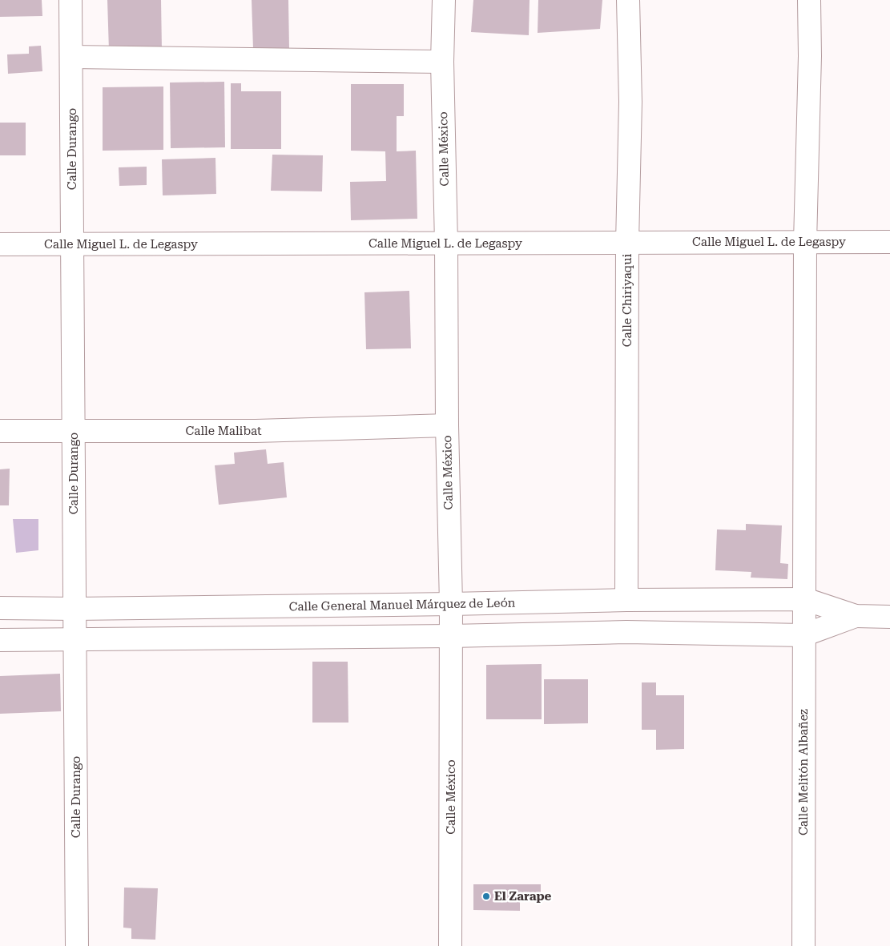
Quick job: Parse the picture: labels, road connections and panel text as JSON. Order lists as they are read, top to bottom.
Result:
{
  "streets": {
    "street": [
      "Calle Durango",
      "Calle México",
      "Calle Miguel L. de Legaspy",
      "Calle Chiriyaqui",
      "Calle Malibat",
      "Calle General Manuel Márquez de León",
      "Calle Melitón Albañez"
    ]
  },
  "crossings": [
    ["Calle Durango", "Calle Miguel L. de Legaspy"],
    ["Calle Durango", "Calle Malibat"],
    ["Calle Durango", "Calle General Manuel Márquez de León"],
    ["Calle México", "Calle Miguel L. de Legaspy"],
    ["Calle México", "Calle Malibat"],
    ["Calle México", "Calle General Manuel Márquez de León"],
    ["Calle Miguel L. de Legaspy", "Calle Chiriyaqui"],
    ["Calle Miguel L. de Legaspy", "Calle Melitón Albañez"],
    ["Calle Chiriyaqui", "Calle General Manuel Márquez de León"],
    ["Calle General Manuel Márquez de León", "Calle Melitón Albañez"]
  ],
  "places": ["El Zarape"]
}
